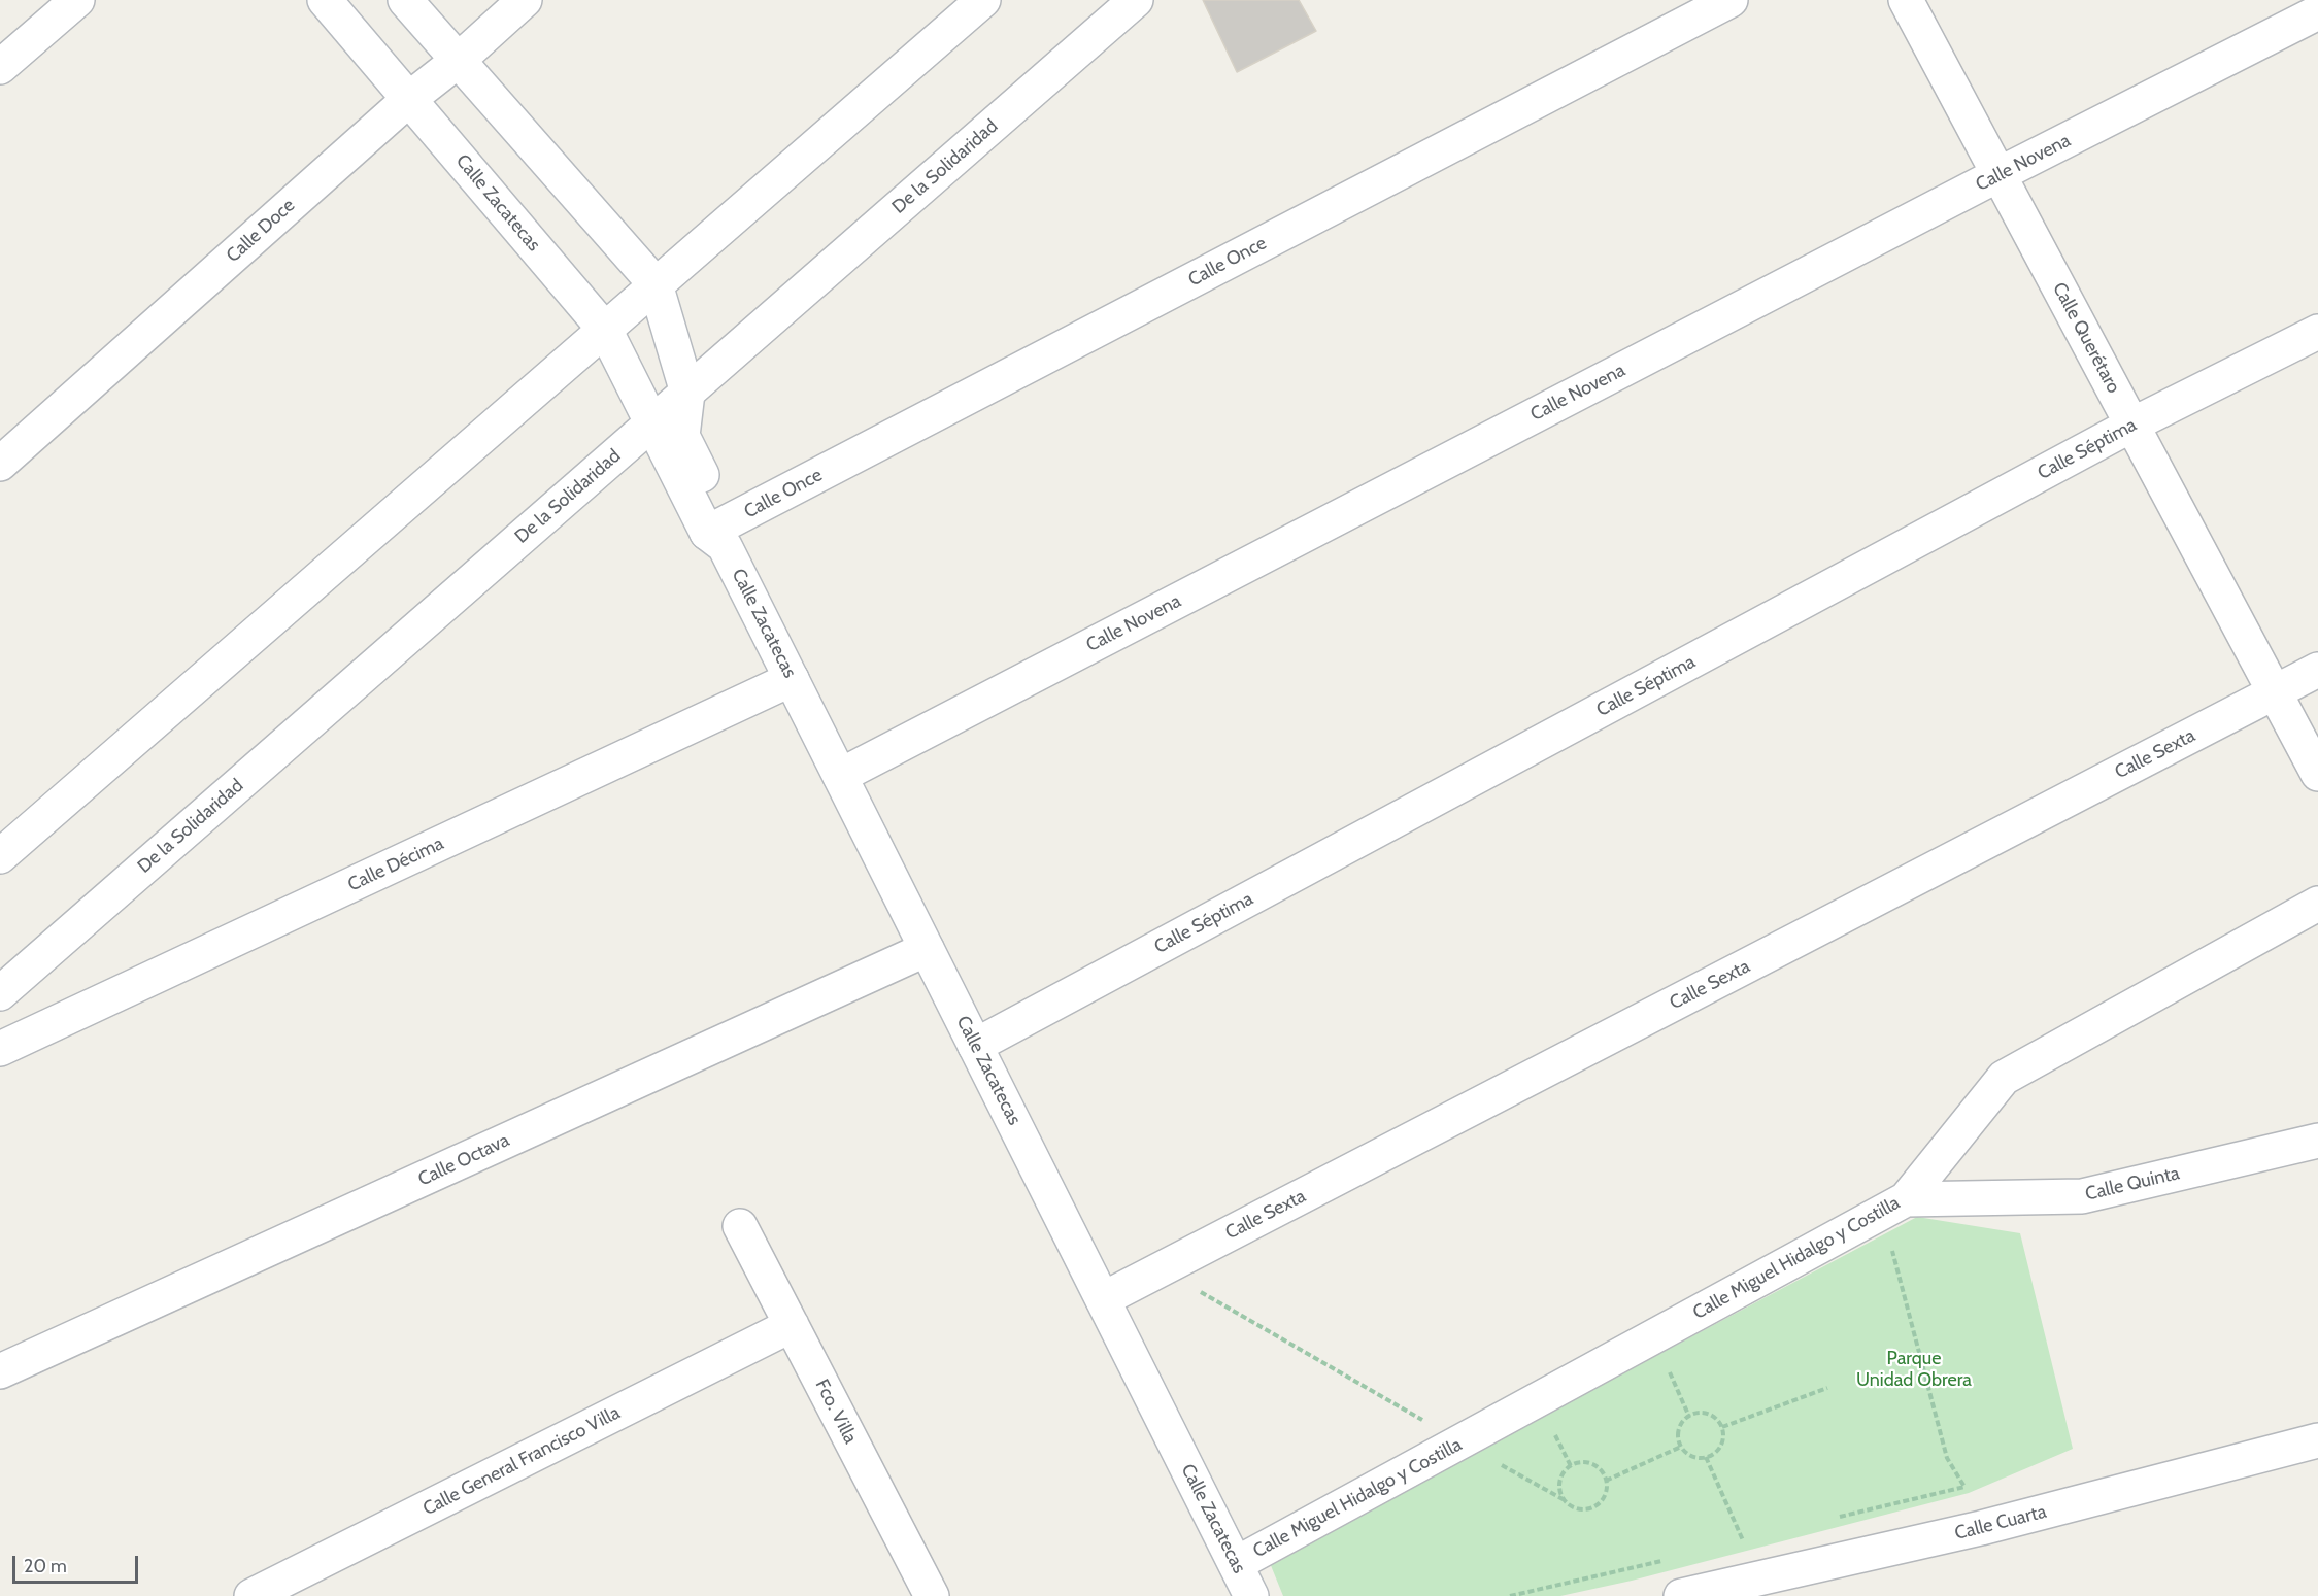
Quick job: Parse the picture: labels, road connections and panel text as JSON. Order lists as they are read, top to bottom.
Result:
{
  "streets": {
    "street": [
      "Calle Novena",
      "De la Solidaridad",
      "Calle Zacatecas",
      "Calle Doce",
      "Calle Once",
      "Calle Querétaro",
      "Calle Séptima",
      "Calle Sexta",
      "Calle Décima",
      "Calle Octava",
      "Calle Quinta",
      "Calle Miguel Hidalgo y Costilla",
      "Fco. Villa",
      "Calle General Francisco Villa",
      "Calle Cuarta"
    ]
  },
  "crossings": [
    ["Calle Novena", "Calle Zacatecas"],
    ["Calle Novena", "Calle Querétaro"],
    ["De la Solidaridad", "Calle Zacatecas"],
    ["Calle Zacatecas", "Calle Doce"],
    ["Calle Zacatecas", "Calle Once"],
    ["Calle Zacatecas", "Calle Séptima"],
    ["Calle Zacatecas", "Calle Sexta"],
    ["Calle Zacatecas", "Calle Décima"],
    ["Calle Zacatecas", "Calle Octava"],
    ["Calle Zacatecas", "Calle Miguel Hidalgo y Costilla"],
    ["Calle Querétaro", "Calle Séptima"],
    ["Calle Querétaro", "Calle Sexta"],
    ["Calle Quinta", "Calle Miguel Hidalgo y Costilla"],
    ["Fco. Villa", "Calle General Francisco Villa"]
  ],
  "parks": ["Parque Unidad Obrera"],
  "scale_bar": "20 m"
}
